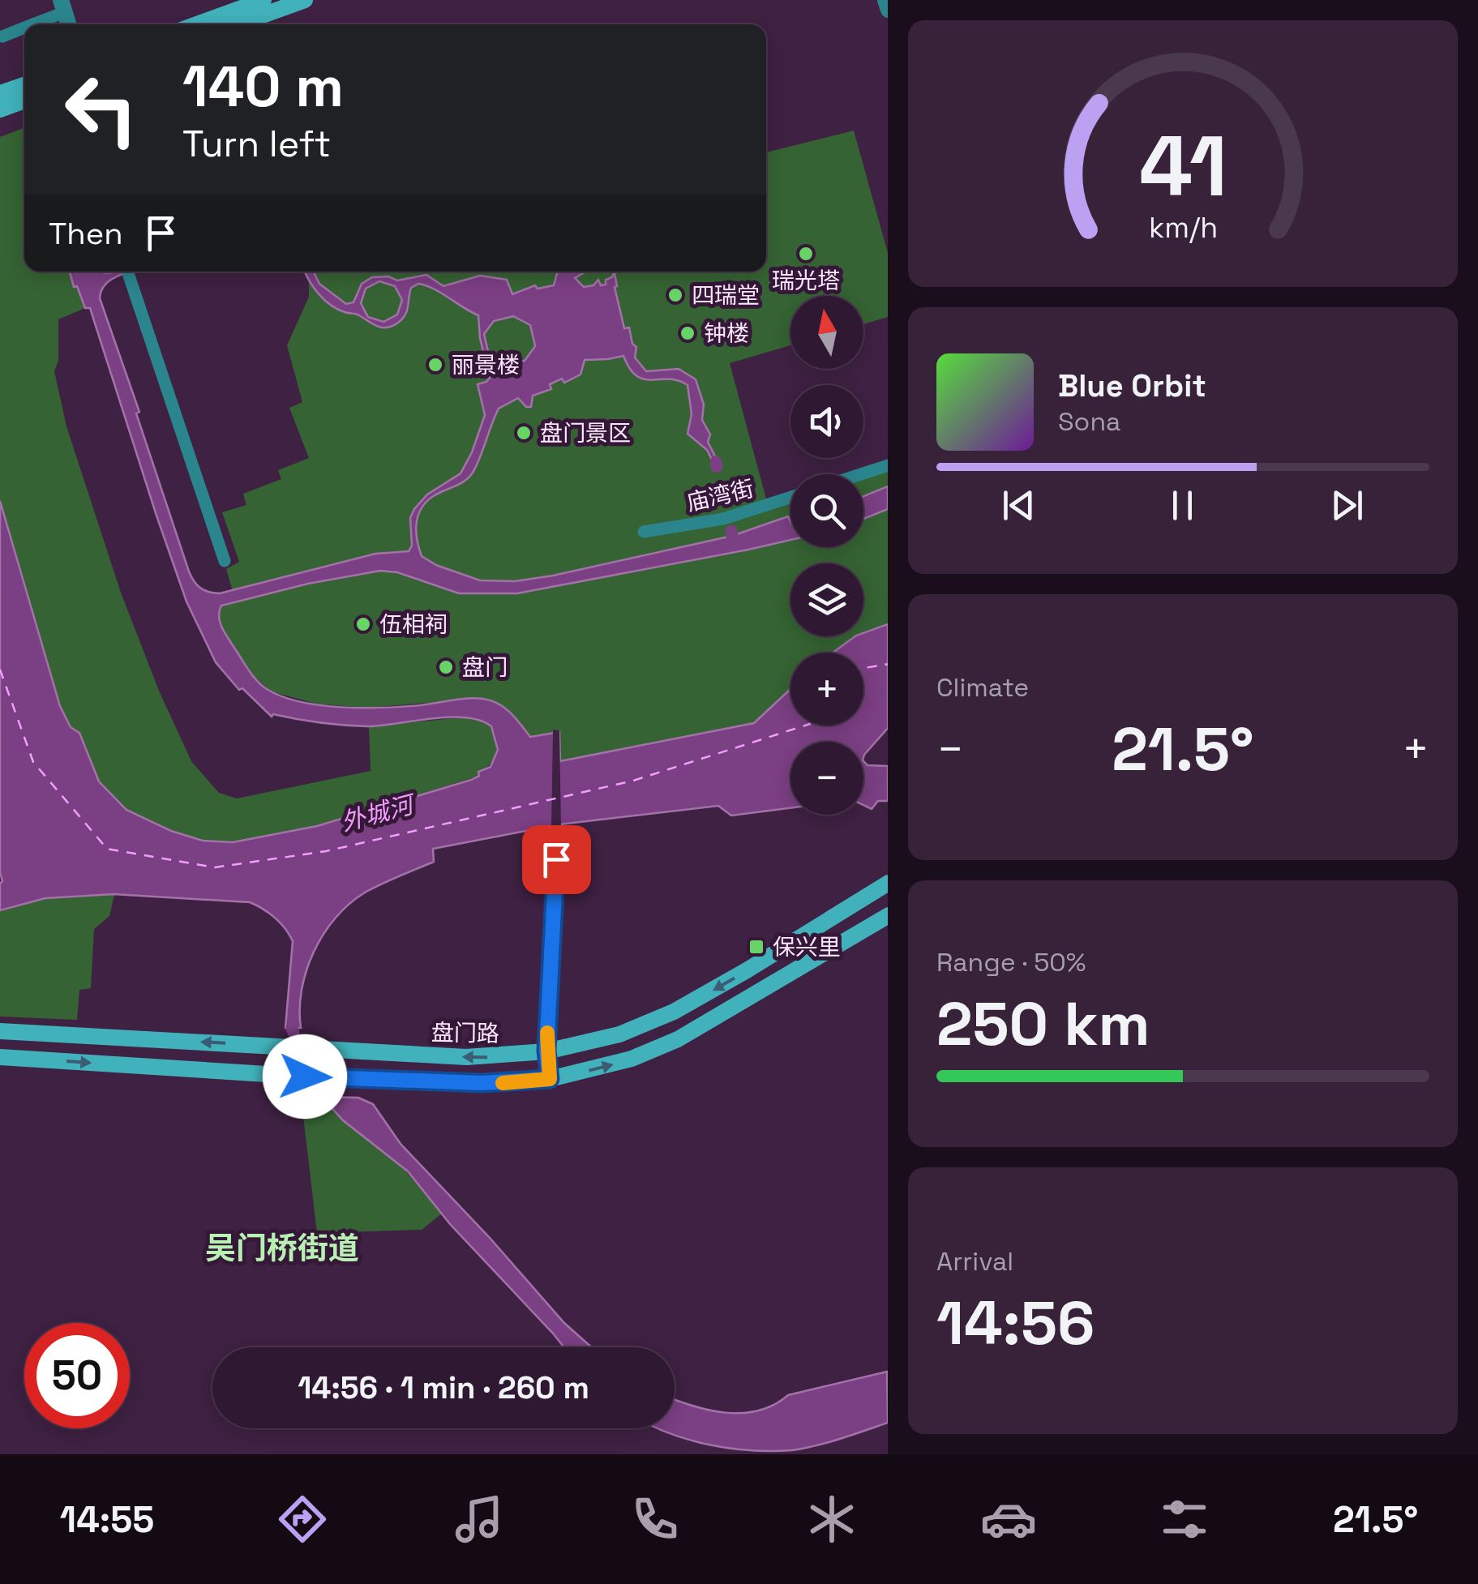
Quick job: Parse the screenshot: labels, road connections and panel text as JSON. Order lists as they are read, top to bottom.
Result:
{
  "streets": {
    "main road": ["盘门路"],
    "street": ["庙湾街"]
  },
  "districts": ["吴门桥街道"],
  "water": ["外城河"],
  "places": {
    "other": [
      "瑞光塔",
      "四瑞堂",
      "钟楼",
      "丽景楼",
      "盘门景区",
      "伍相祠",
      "盘门"
    ],
    "transit": ["保兴里"]
  },
  "north": "top",
  "page": {
    "turn": ["140 m", "Turn left"],
    "then": "Then",
    "map_buttons": ["+", "−"],
    "song": ["Blue Orbit", "Sona"],
    "tile": [
      "Climate",
      ["Range · 50%", "250 km"],
      ["Arrival", "14:56"]
    ],
    "heat": ["−", "21.5°", "+"],
    "limit": "50",
    "trip": "14:56 · 1 min · 260 m",
    "tabs": ["14:55", "21.5°"],
    "gauge": ["41", "km/h"]
  }
}
